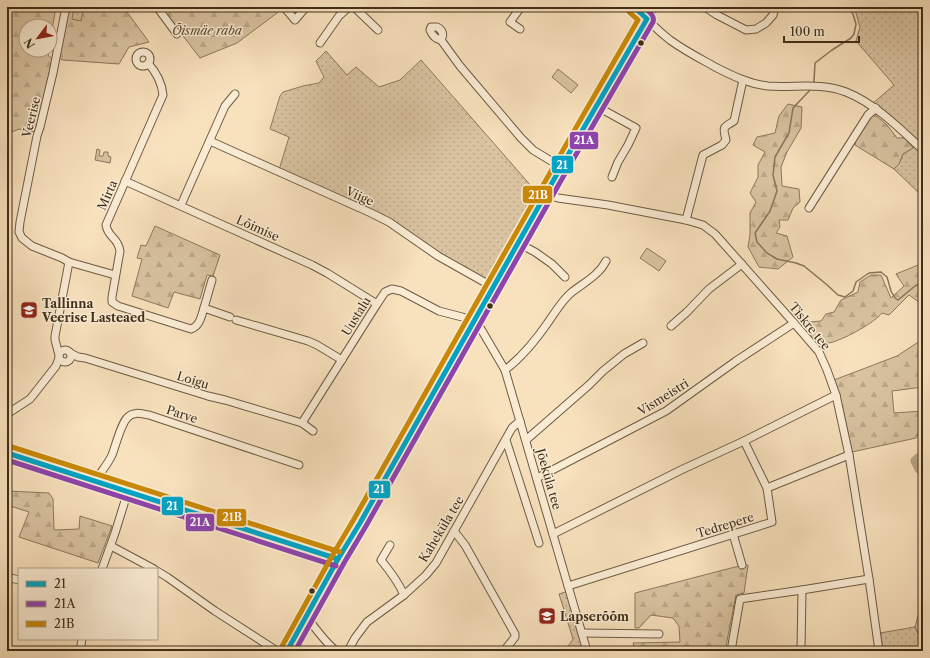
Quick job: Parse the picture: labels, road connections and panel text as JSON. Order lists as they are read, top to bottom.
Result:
{
  "streets": {
    "street": [
      "Veerise",
      "Mirta",
      "Viige",
      "Lõimise",
      "Uustalu",
      "Tiskre tee",
      "Loigu",
      "Vismeistri",
      "Parve",
      "Jõeküla tee",
      "Tedrepere",
      "Kaheküla tee"
    ]
  },
  "crossings": [
    ["Mirta", "Lõimise"],
    ["Lõimise", "Uustalu"],
    ["Uustalu", "Loigu"],
    ["Uustalu", "Jõeküla tee"],
    ["Tiskre tee", "Vismeistri"],
    ["Vismeistri", "Jõeküla tee"],
    ["Jõeküla tee", "Tedrepere"],
    ["Jõeküla tee", "Kaheküla tee"]
  ],
  "parks": ["Õismäe raba"],
  "places": {
    "school or university": ["Tallinna Veerise Lasteaed", "Lapserõõm"]
  },
  "lines": ["transit line 21", "transit line 21A", "transit line 21B"],
  "legend": ["21", "21A", "21B"],
  "scale_bar": "100 m",
  "north": "bottom left"
}
